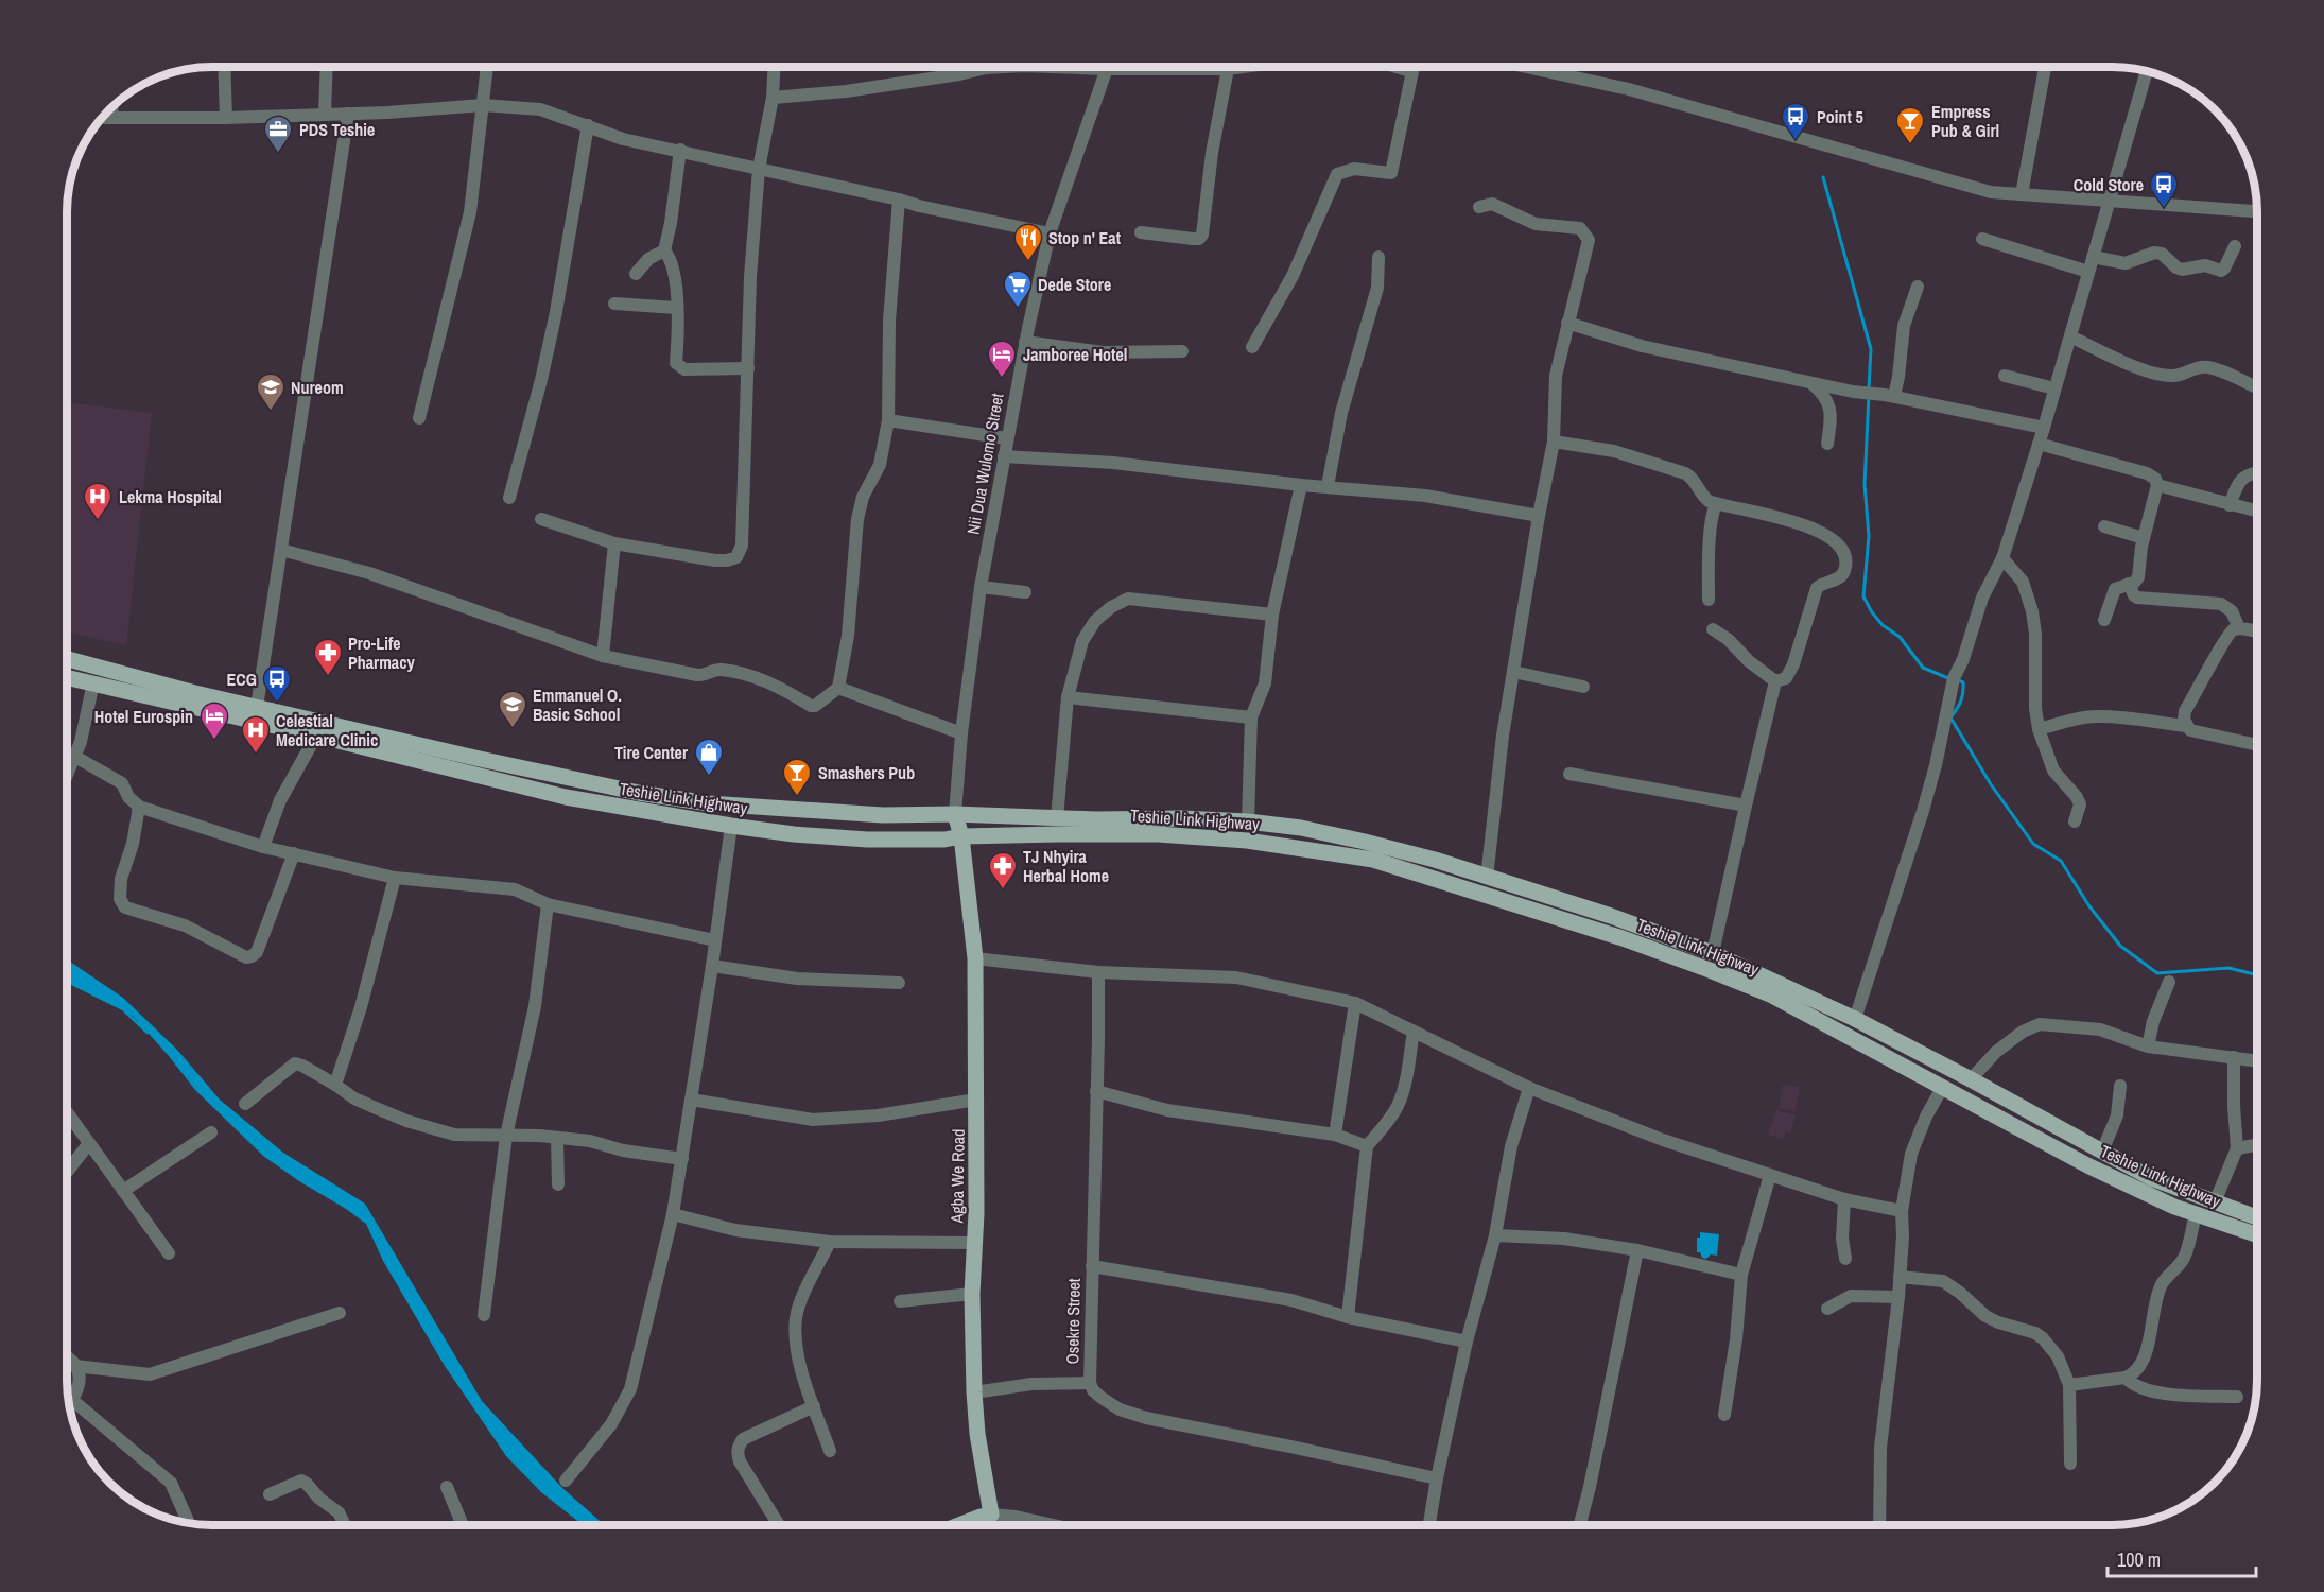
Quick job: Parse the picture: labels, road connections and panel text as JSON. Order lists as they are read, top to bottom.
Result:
{
  "streets": {
    "main road": ["Teshie Link Highway", "Agba We Road"],
    "street": ["Nii Dua Wulomo Street", "Osekre Street"]
  },
  "crossings": [
    ["Nii Dua Wulomo Street", "Teshie Link Highway"],
    ["Nii Dua Wulomo Street", "Agba We Road"],
    ["Teshie Link Highway", "Agba We Road"]
  ],
  "places": {
    "bus stop": ["Point 5", "Cold Store", "ECG"],
    "bar": ["Empress Pub & Girl", "Smashers Pub"],
    "office": ["PDS Teshie"],
    "restaurant": ["Stop n' Eat"],
    "supermarket": ["Dede Store"],
    "hotel": ["Jamboree Hotel", "Hotel Eurospin"],
    "school or university": ["Nureom", "Emmanuel O. Basic School"],
    "hospital": ["Lekma Hospital", "Celestial Medicare Clinic"],
    "pharmacy": ["Pro-Life Pharmacy", "TJ Nhyira Herbal Home"],
    "shop": ["Tire Center"]
  },
  "scale_bar": "100 m"
}
